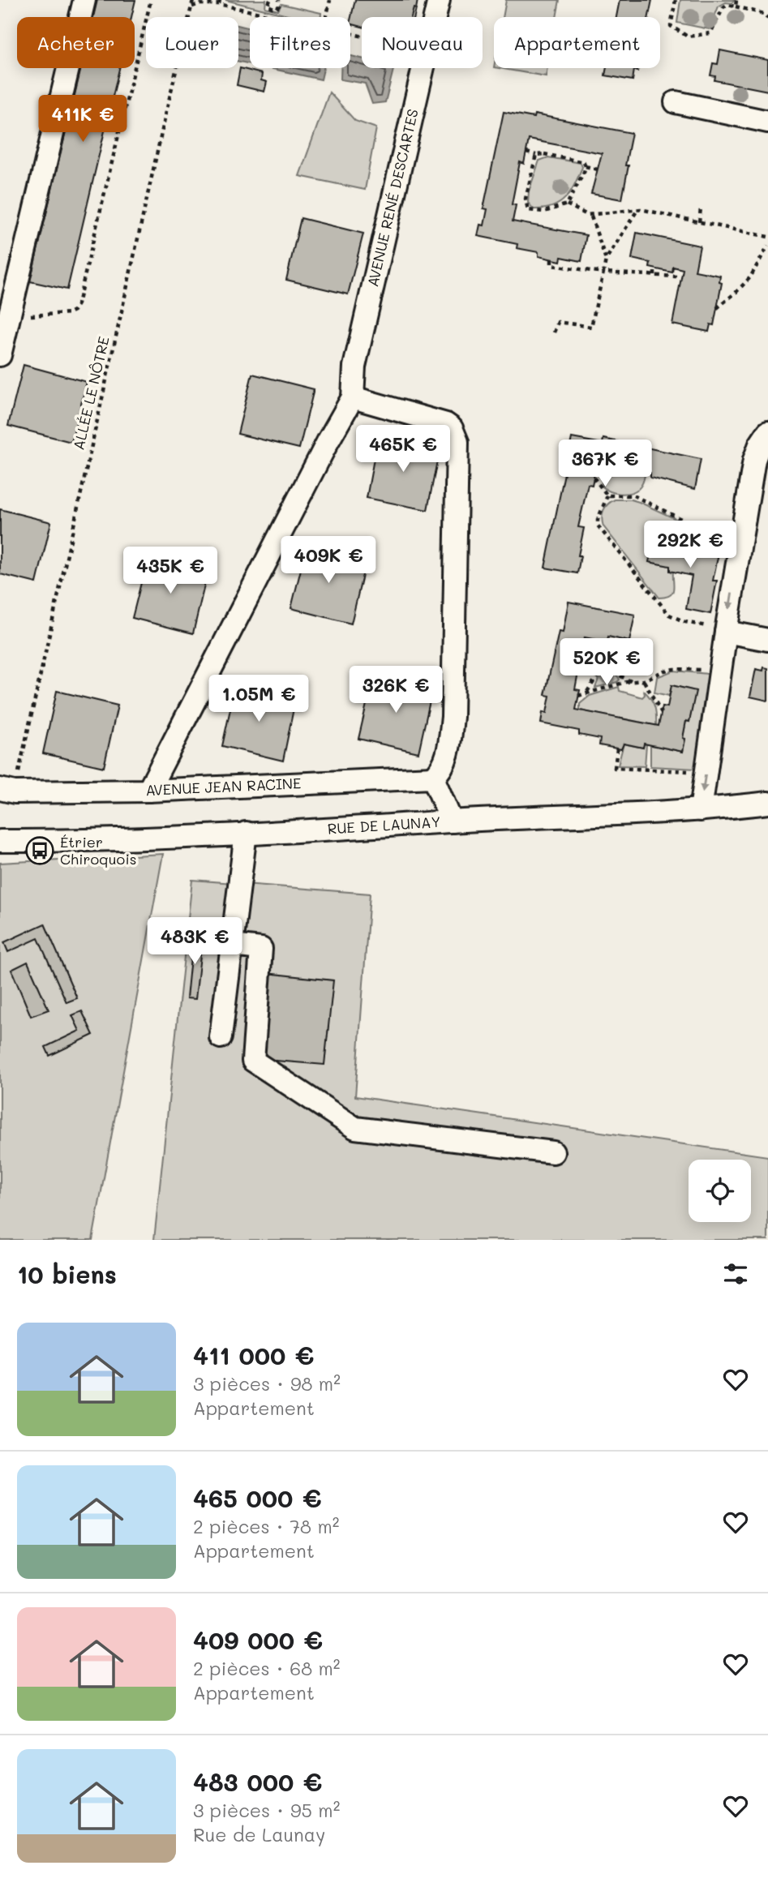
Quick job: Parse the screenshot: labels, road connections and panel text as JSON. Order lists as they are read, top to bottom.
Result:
{
  "streets": {
    "street": ["AVENUE RENÉ DESCARTES", "AVENUE JEAN RACINE", "RUE DE LAUNAY"],
    "path": ["ALLÉE LE NÔTRE"]
  },
  "crossings": [
    ["ALLÉE LE NÔTRE", "AVENUE JEAN RACINE"]
  ],
  "places": {
    "bus stop": ["Étrier Chiroquois"]
  },
  "page": {
    "chip": [
      "Acheter",
      "Louer",
      "Filtres",
      "Nouveau",
      "Appartement"
    ],
    "price": [
      "411K €",
      "465K €",
      "367K €",
      "292K €",
      "409K €",
      "435K €",
      "520K €",
      "326K €",
      "1.05M €",
      "483K €"
    ],
    "heading": "10 biens",
    "list": [
      {
        "name": "411 000 €",
        "note": "3 pièces · 98 m² · Appartement"
      },
      {
        "name": "465 000 €",
        "note": "2 pièces · 78 m² · Appartement"
      },
      {
        "name": "409 000 €",
        "note": "2 pièces · 68 m² · Appartement"
      },
      {
        "name": "483 000 €",
        "note": "3 pièces · 95 m² · Rue de Launay"
      }
    ]
  }
}
